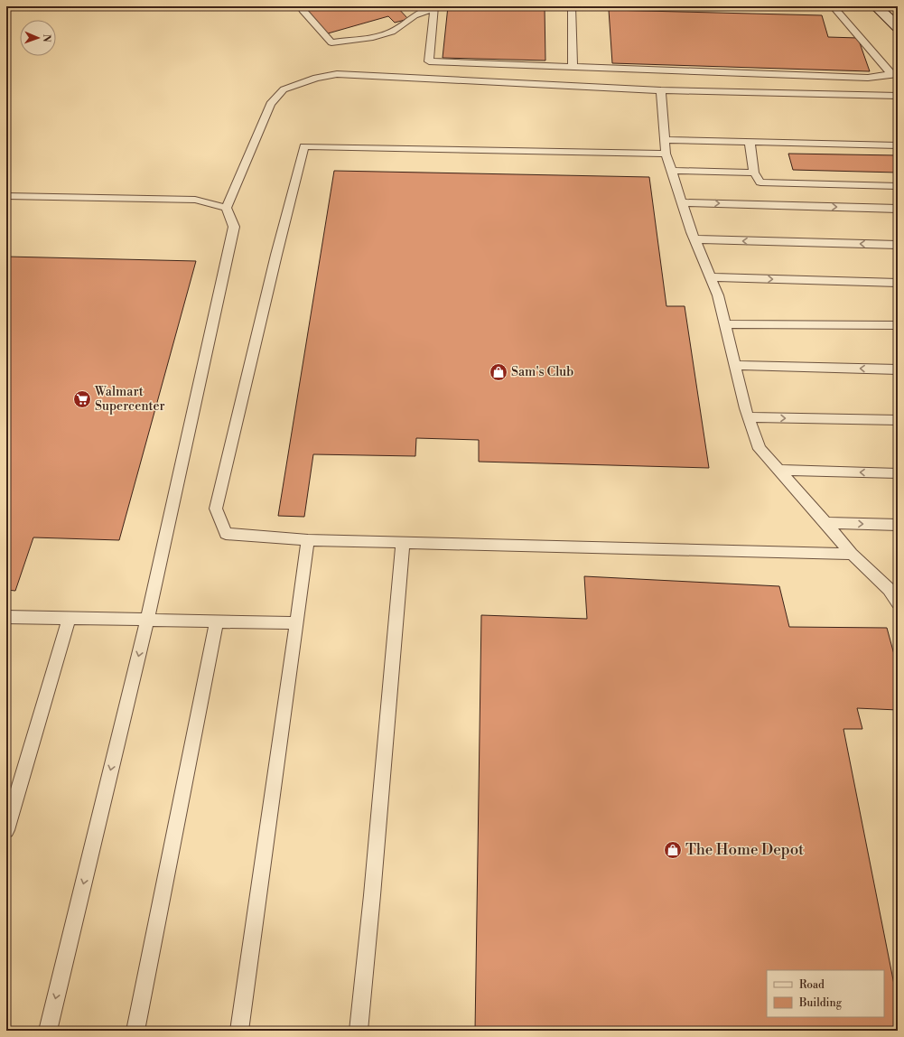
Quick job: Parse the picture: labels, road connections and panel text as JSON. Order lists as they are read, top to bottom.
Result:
{
  "places": {
    "shop": ["Sam's Club", "The Home Depot"],
    "supermarket": ["Walmart Supercenter"]
  },
  "legend": ["Road", "Building"],
  "north": "right"
}
